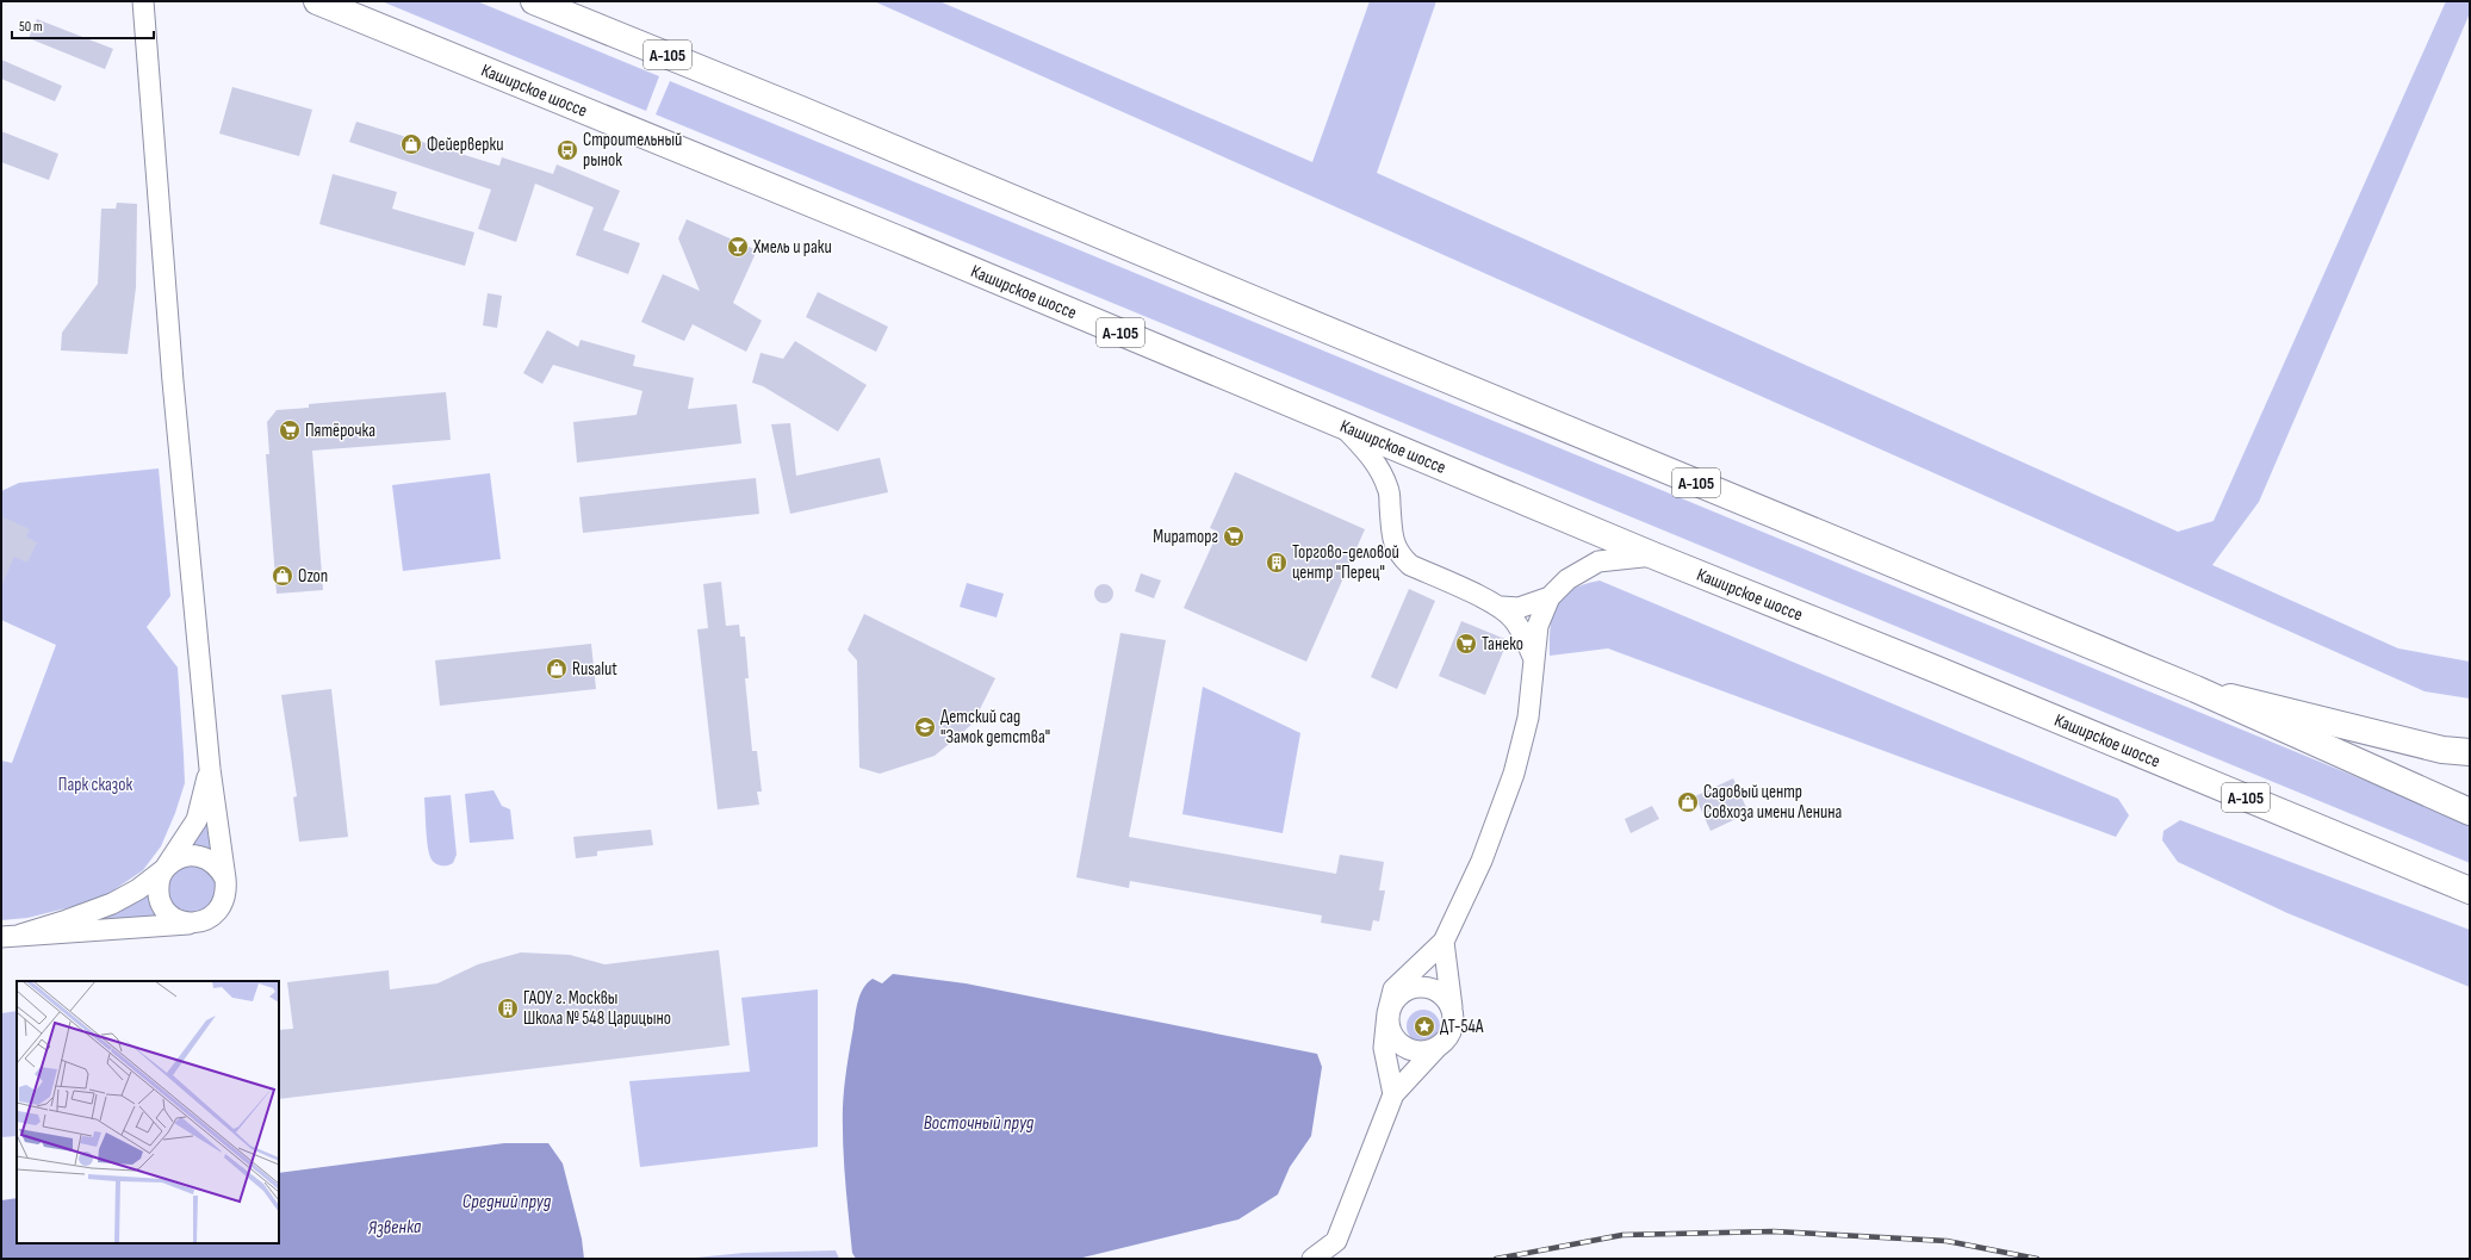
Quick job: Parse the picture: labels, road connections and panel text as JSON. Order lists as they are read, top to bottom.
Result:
{
  "streets": {
    "main road": ["А-105", "Каширское шоссе"]
  },
  "water": ["Восточный пруд", "Средний пруд", "Язвенка"],
  "parks": ["Парк сказок"],
  "places": {
    "shop": [
      "Фейерверки",
      "Ozon",
      "Rusalut",
      "Садовый центр Совхоза имени Ленина"
    ],
    "bus stop": ["Строительный рынок"],
    "bar": ["Хмель и раки"],
    "supermarket": ["Пятёрочка", "Мираторг", "Танеко"],
    "building": ["Торгово-деловой центр \"Перец\"", "ГАОУ г. Москвы Школа № 548 Царицыно"],
    "school or university": ["Детский сад \"Замок детства\""],
    "place": ["ДТ-54А"]
  },
  "scale_bar": "50 m"
}
